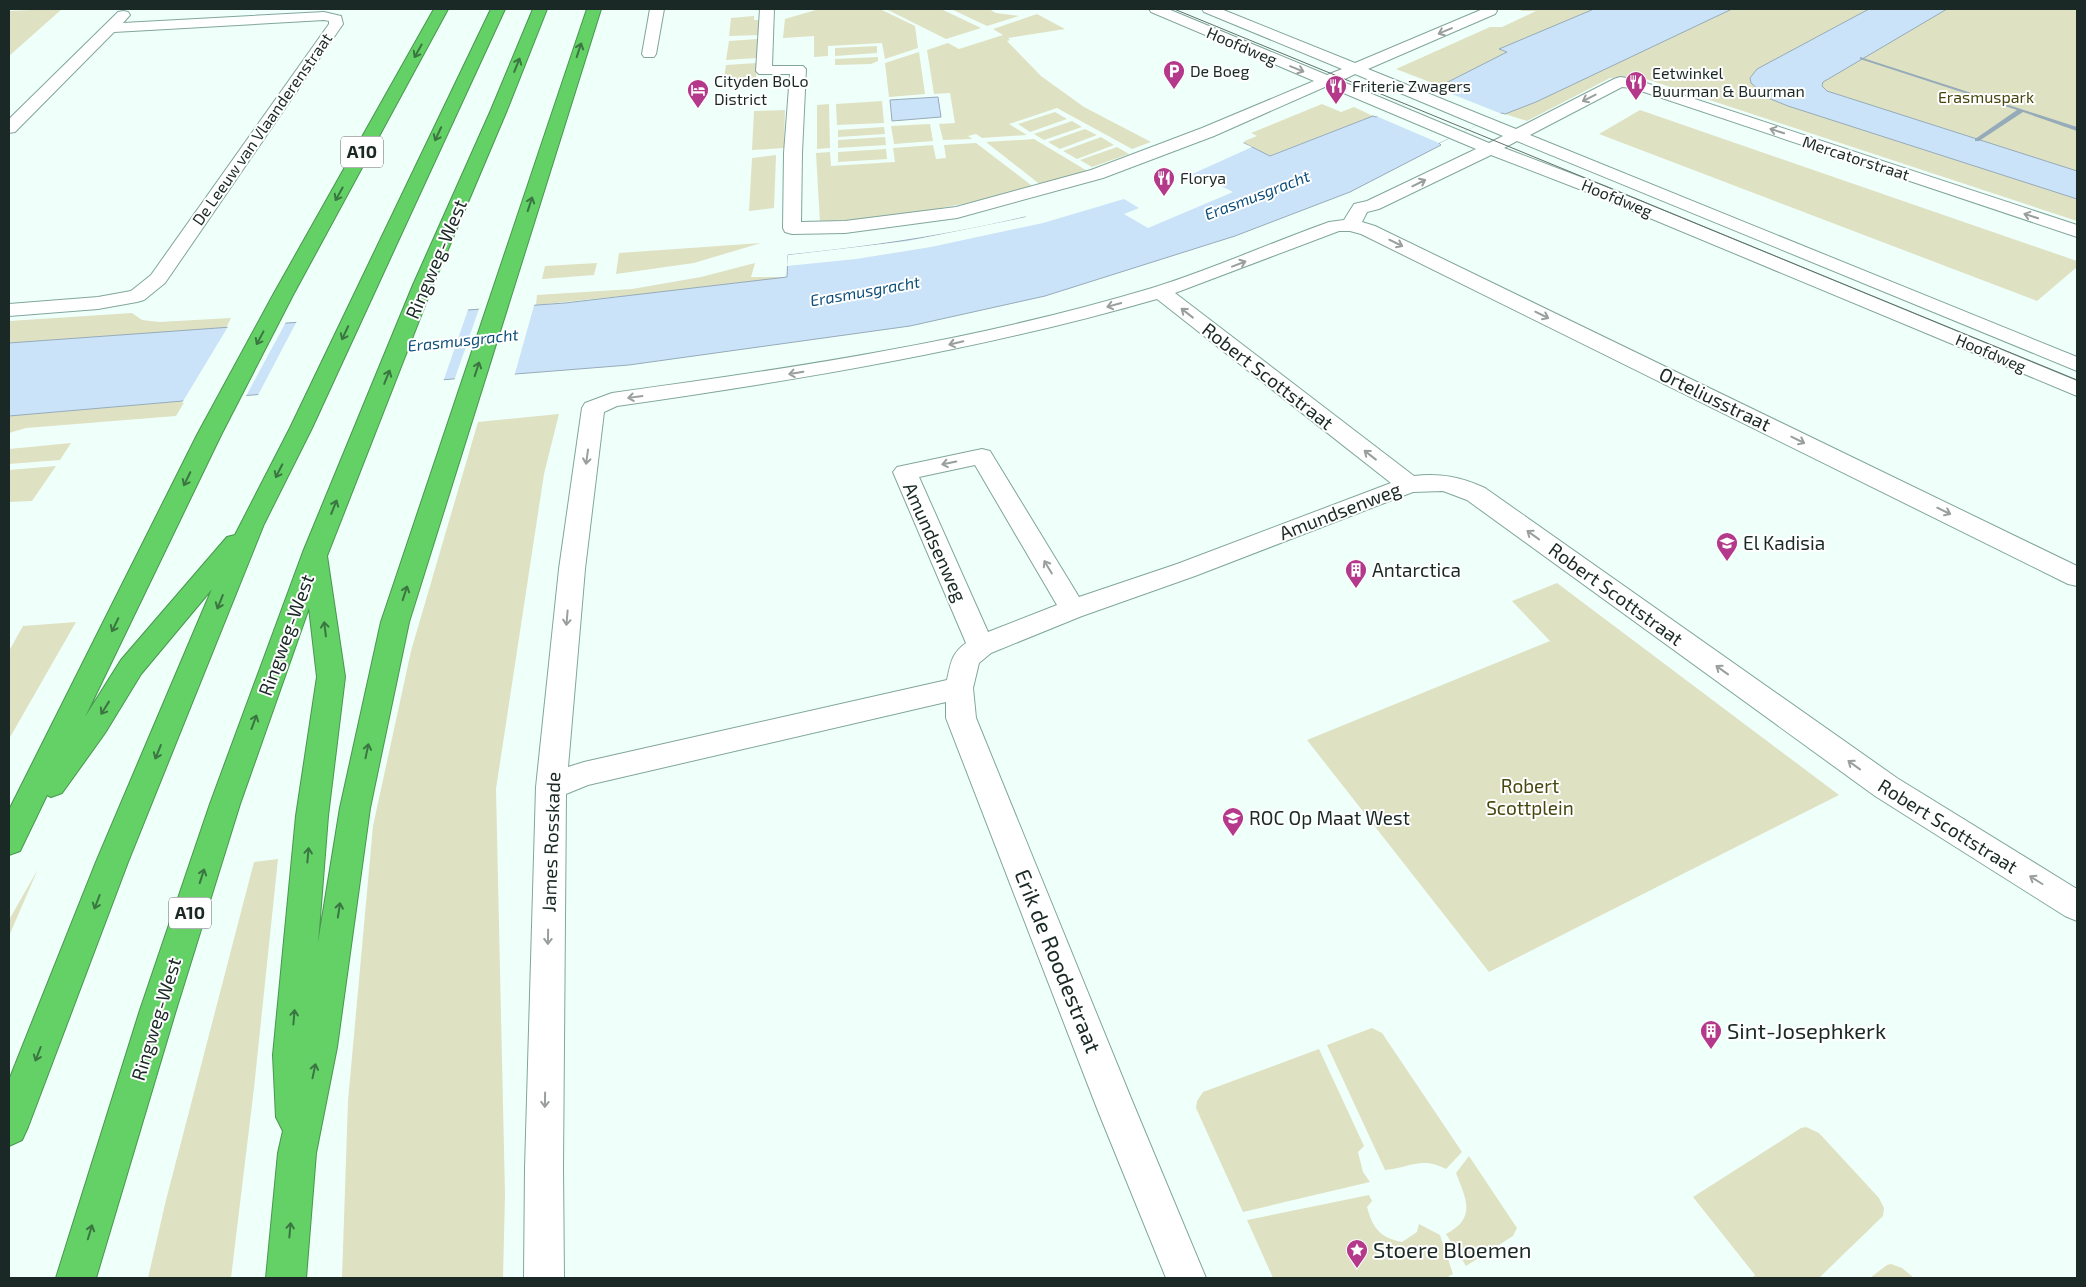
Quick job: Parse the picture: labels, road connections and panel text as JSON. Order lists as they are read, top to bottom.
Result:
{
  "streets": {
    "highway": ["A10", "Ringweg-West"],
    "street": [
      "Hoofdweg",
      "De Leeuw van Vlaanderenstraat",
      "Mercatorstraat",
      "Robert Scottstraat",
      "Orteliusstraat",
      "Amundsenweg",
      "James Rosskade",
      "Erik de Roodestraat"
    ]
  },
  "crossings": [
    ["Hoofdweg", "Mercatorstraat"],
    ["A10", "Ringweg-West"],
    ["Robert Scottstraat", "Amundsenweg"],
    ["Robert Scottstraat", "James Rosskade"],
    ["Amundsenweg", "Erik de Roodestraat"]
  ],
  "one_way": [
    "Mercatorstraat",
    "Robert Scottstraat",
    "Orteliusstraat",
    "James Rosskade"
  ],
  "water": ["Erasmusgracht"],
  "parks": ["Erasmuspark", "Robert Scottplein"],
  "places": {
    "parking": ["De Boeg"],
    "restaurant": ["Eetwinkel Buurman & Buurman", "Friterie Zwagers", "Florya"],
    "hotel": ["Cityden BoLo District"],
    "school or university": ["El Kadisia", "ROC Op Maat West"],
    "building": ["Antarctica", "Sint-Josephkerk"],
    "place": ["Stoere Bloemen"]
  }
}
